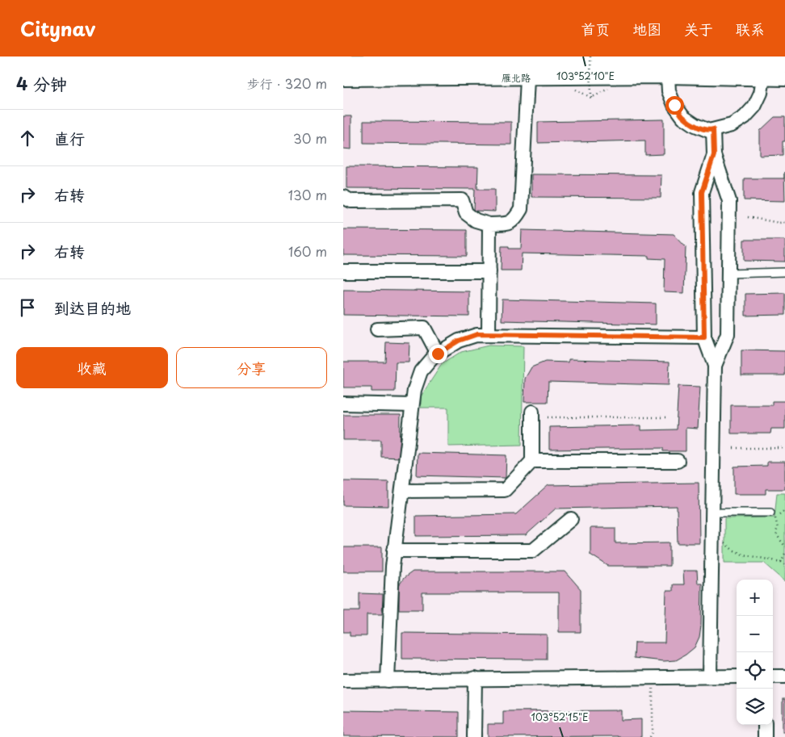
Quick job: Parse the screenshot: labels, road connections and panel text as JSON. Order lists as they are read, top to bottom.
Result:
{
  "streets": {
    "main road": ["雁北路"]
  },
  "page": {
    "header": "Citynav",
    "nav": [
      "首页",
      "地图",
      "关于",
      "联系"
    ],
    "heading": ["4 分钟", "步行 · 320 m"],
    "list": [
      ["直行", "30 m"],
      ["右转", "130 m"],
      ["右转", "160 m"],
      "到达目的地"
    ],
    "buttons": ["收藏", "分享"],
    "map_buttons": ["+", "−"]
  },
  "coordinates": ["103°52'10\"E", "103°52'15\"E"]
}
